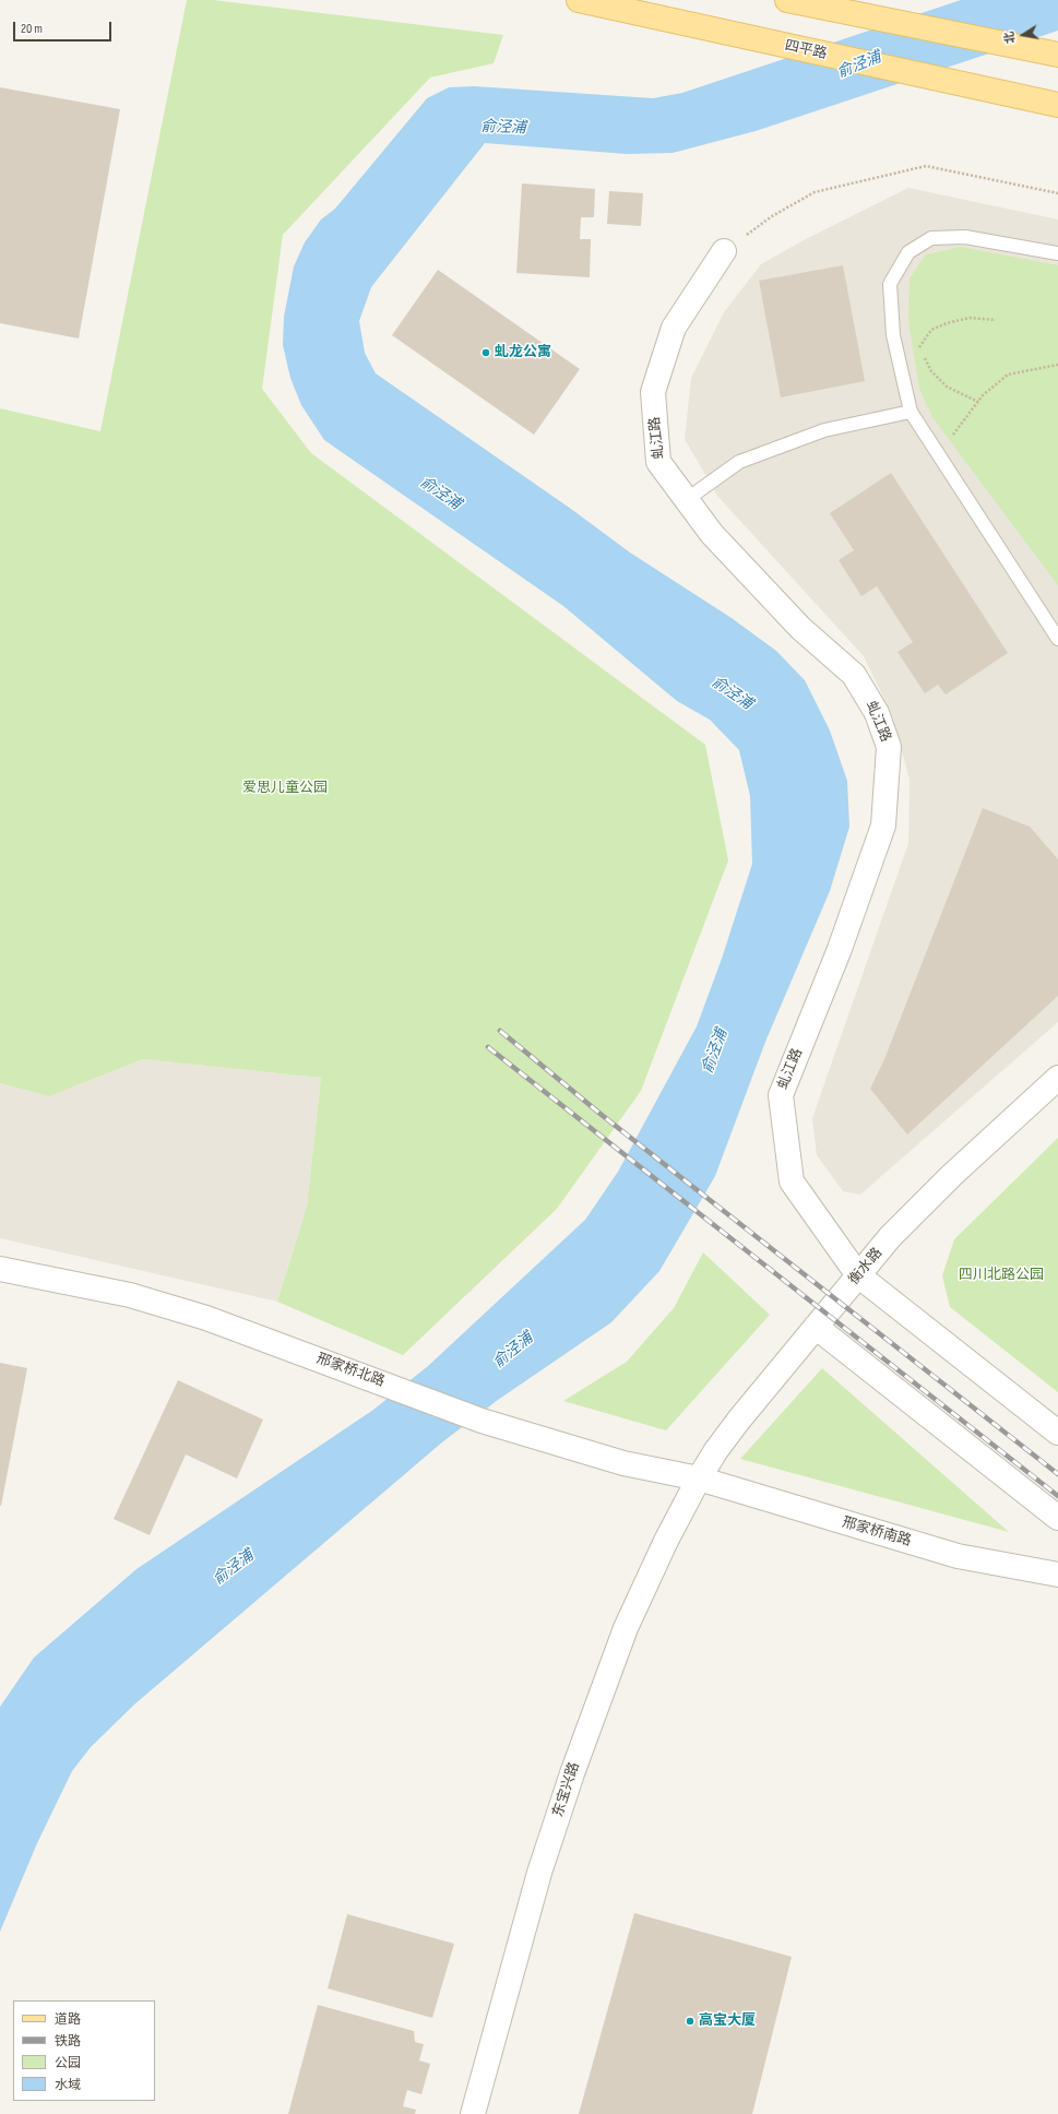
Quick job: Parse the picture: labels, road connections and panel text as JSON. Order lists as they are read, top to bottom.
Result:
{
  "streets": {
    "main road": ["四平路"],
    "street": [
      "虬江路",
      "衡水路",
      "邢家桥北路",
      "邢家桥南路",
      "东宝兴路"
    ]
  },
  "crossings": [
    ["虬江路", "衡水路"],
    ["衡水路", "邢家桥北路"],
    ["衡水路", "邢家桥南路"],
    ["衡水路", "东宝兴路"],
    ["邢家桥北路", "邢家桥南路"],
    ["邢家桥北路", "东宝兴路"],
    ["邢家桥南路", "东宝兴路"]
  ],
  "water": ["俞泾浦"],
  "parks": ["爱思儿童公园", "四川北路公园"],
  "places": ["虬龙公寓", "高宝大厦"],
  "legend": [
    "道路",
    "铁路",
    "公园",
    "水域"
  ],
  "scale_bar": "20 m",
  "north": "left"
}
